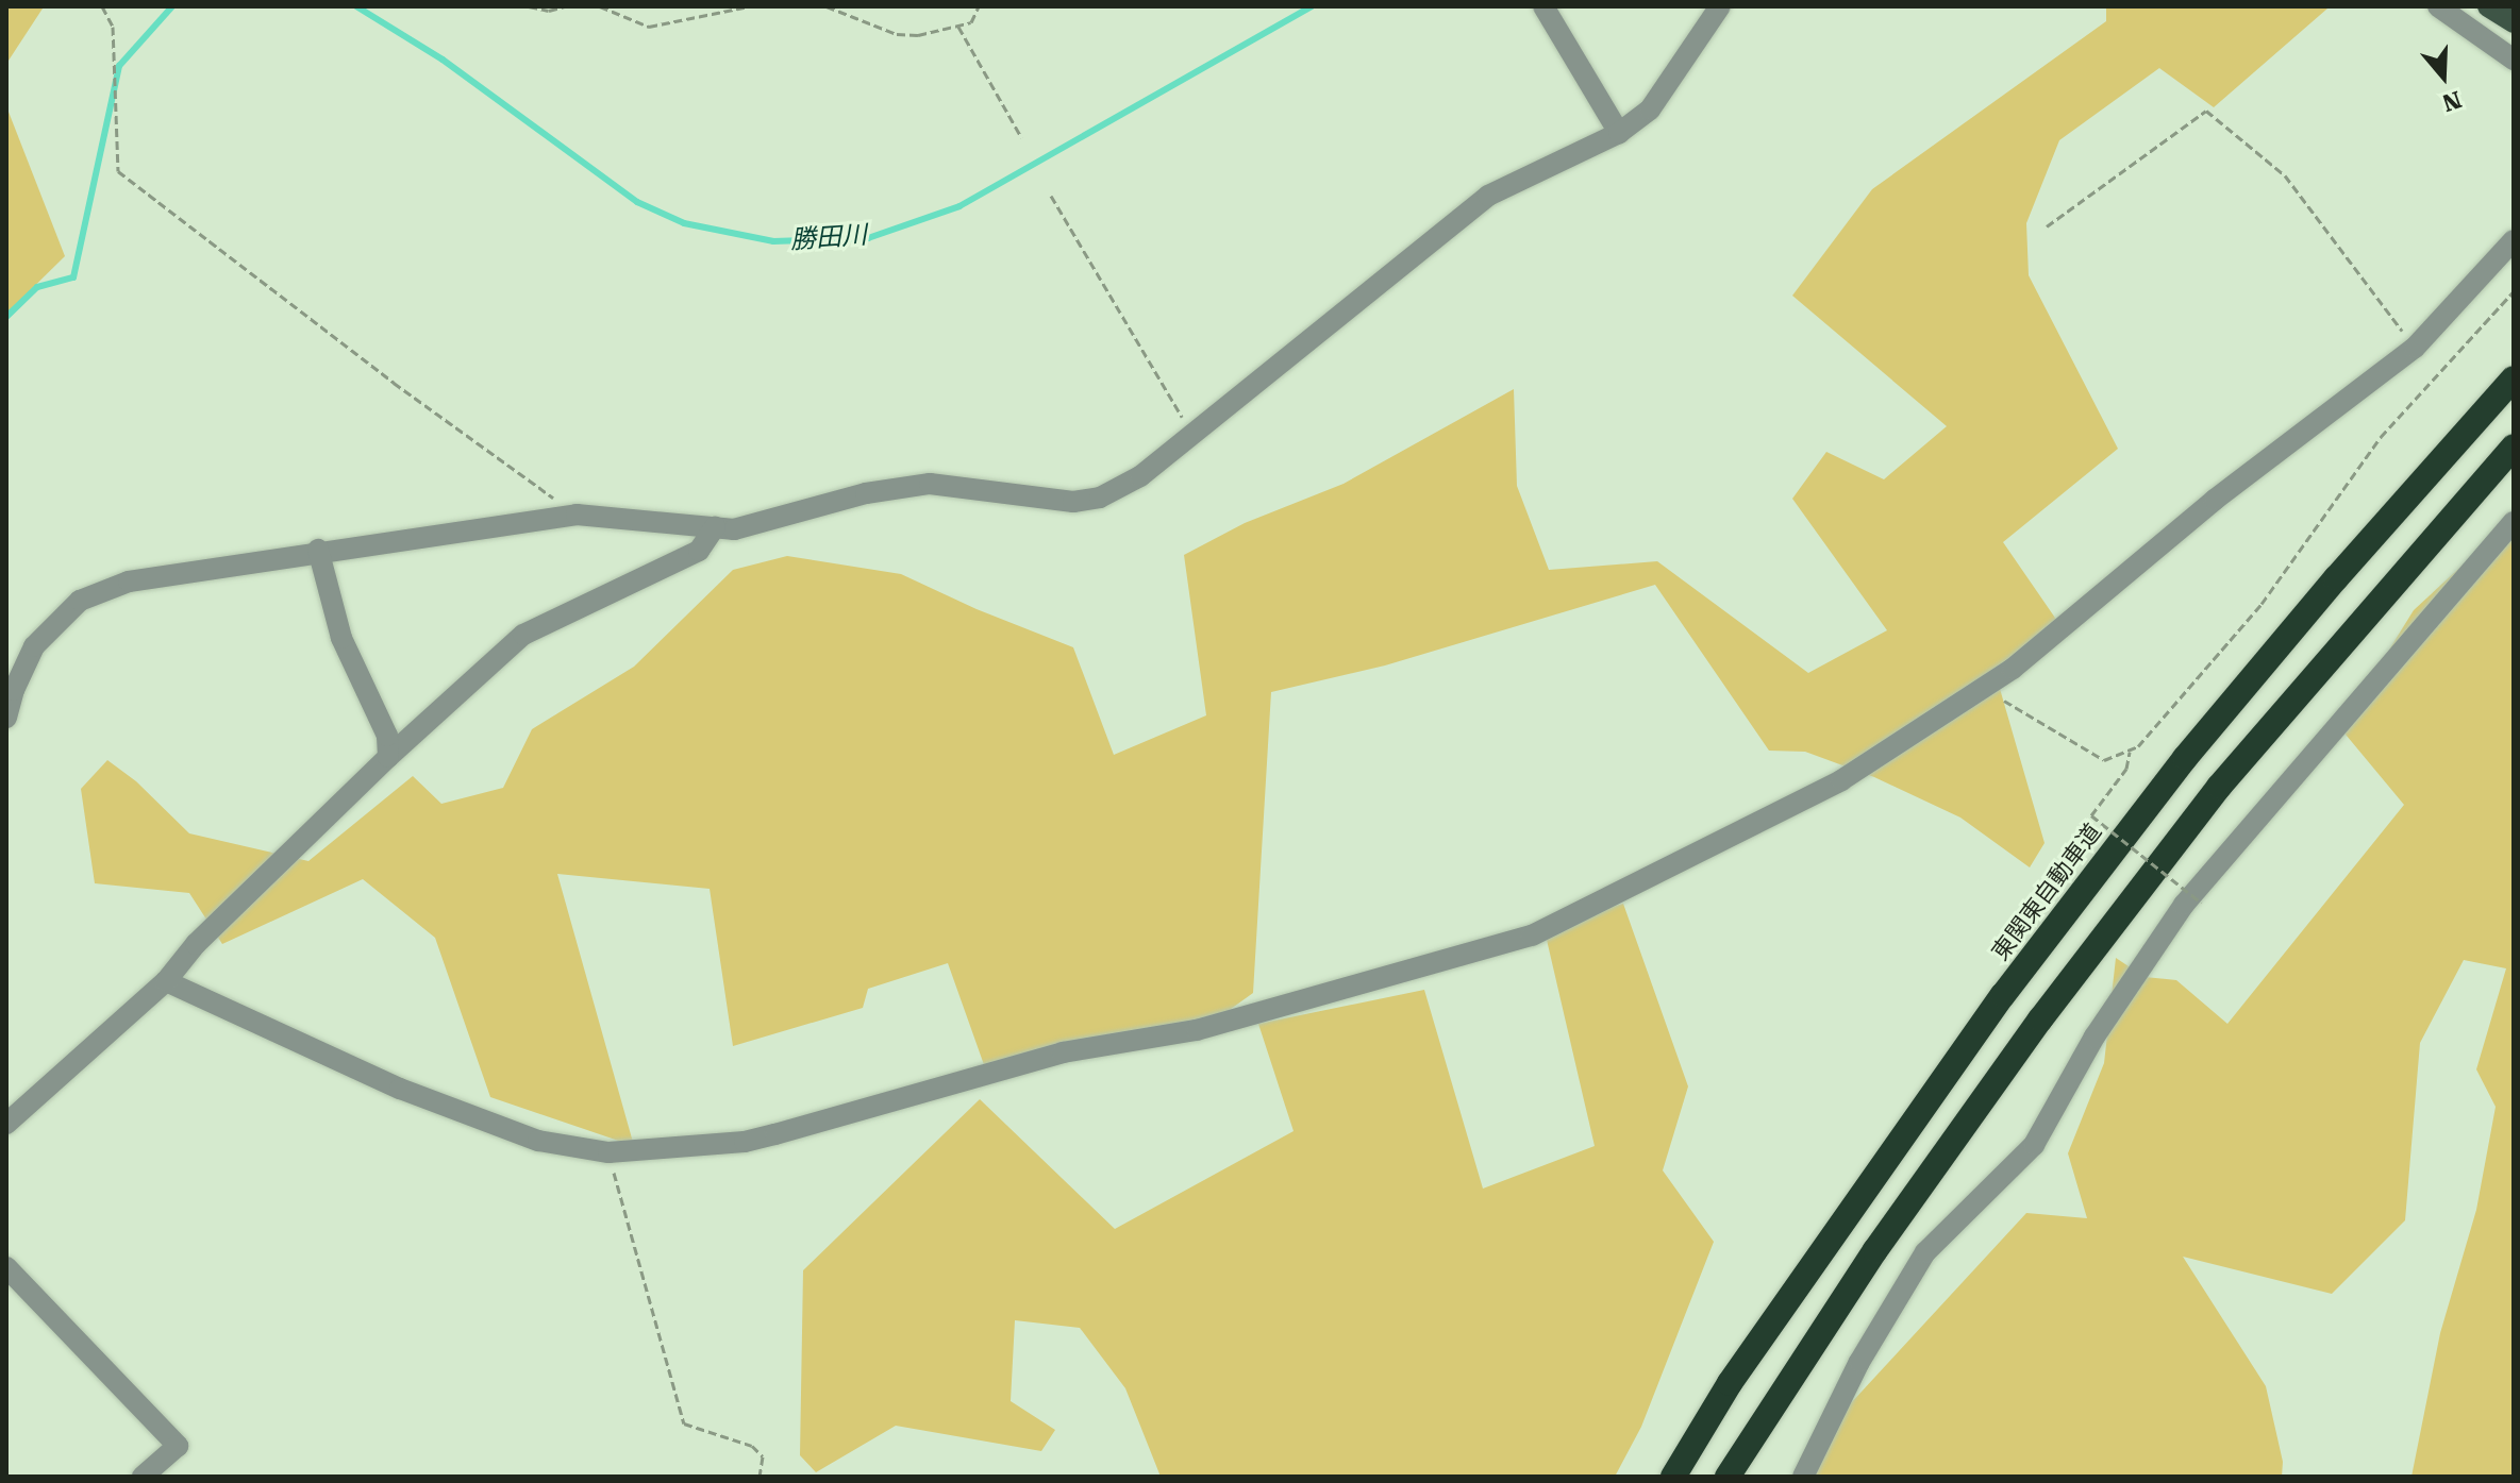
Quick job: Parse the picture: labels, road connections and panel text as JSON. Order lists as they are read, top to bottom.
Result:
{
  "streets": {
    "highway": ["東関東自動車道"]
  },
  "water": ["勝田川"],
  "north": "bottom"
}
